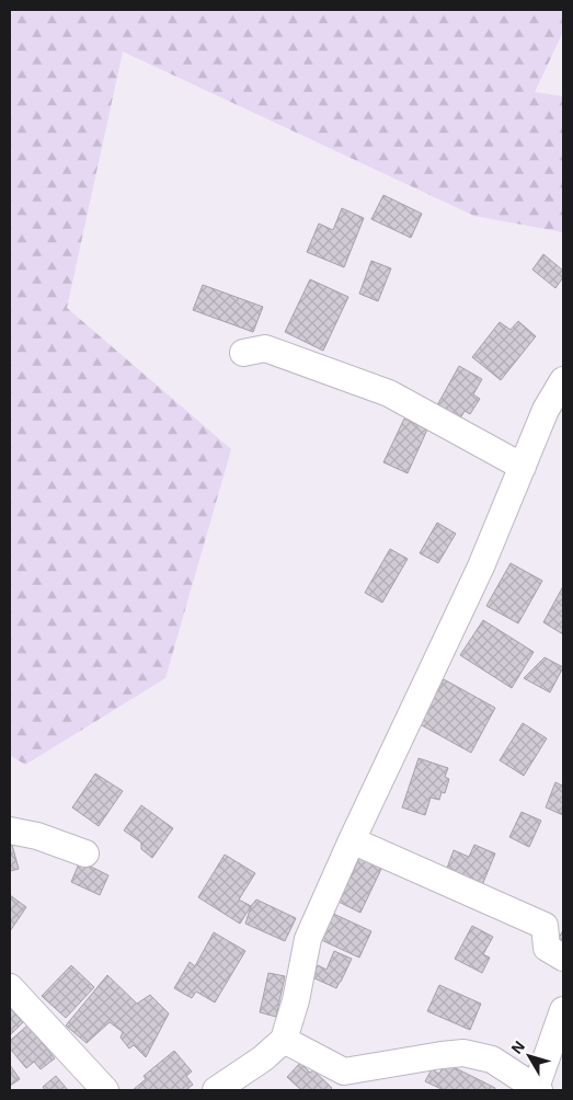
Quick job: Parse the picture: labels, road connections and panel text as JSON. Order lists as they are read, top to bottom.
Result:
{
  "north": "top left"
}
